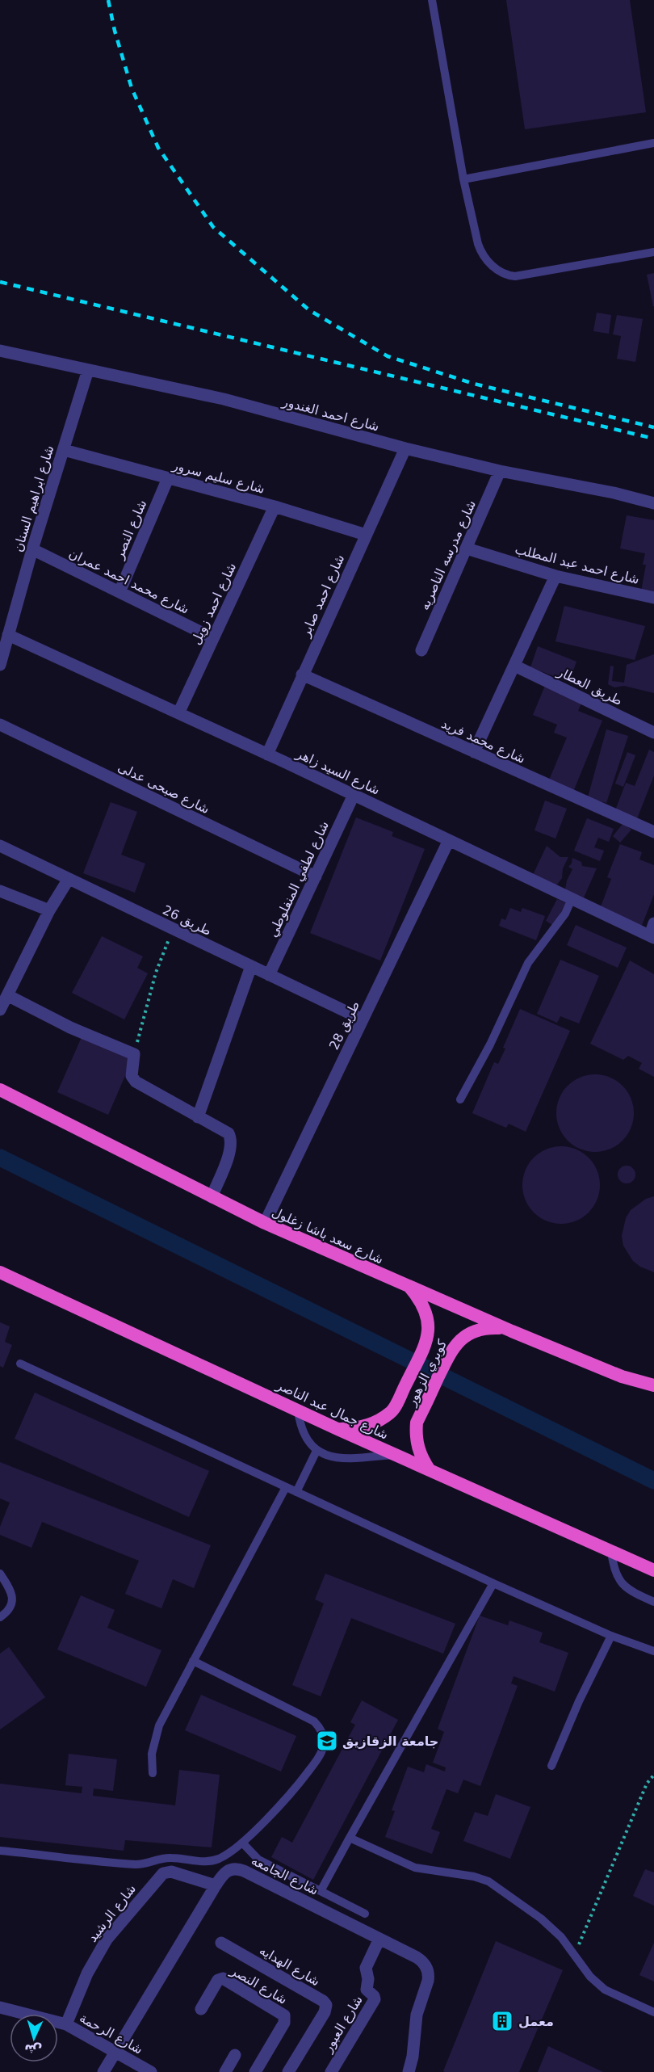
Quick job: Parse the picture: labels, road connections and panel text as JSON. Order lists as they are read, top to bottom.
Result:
{
  "streets": {
    "highway": ["شارع سعد باشا زغلول", "كوبري الزهور", "شارع جمال عبد الناصر"],
    "street": [
      "شارع احمد الغندور",
      "شارع سليم سرور",
      "شارع ابراهيم السنان",
      "شارع النصر",
      "شارع مدرسه الناصريه",
      "شارع احمد عبد المطلب",
      "شارع محمد احمد عمران",
      "شارع احمد صابر",
      "شارع احمد زويل",
      "طريق العطار",
      "شارع محمد فريد",
      "شارع السيد زاهر",
      "شارع صبحى عدلى",
      "شارع لطفي المنفلوطي",
      "طريق 26",
      "طريق 28",
      "شارع الجامعه",
      "شارع الرشيد",
      "شارع الهدايه",
      "شارع العبور",
      "شارع الرحمة"
    ]
  },
  "crossings": [
    ["شارع احمد الغندور", "شارع ابراهيم السنان"],
    ["شارع احمد الغندور", "شارع مدرسه الناصريه"],
    ["شارع احمد الغندور", "شارع احمد صابر"],
    ["شارع سليم سرور", "شارع ابراهيم السنان"],
    ["شارع سليم سرور", "شارع النصر"],
    ["شارع سليم سرور", "شارع احمد صابر"],
    ["شارع سليم سرور", "شارع احمد زويل"],
    ["شارع ابراهيم السنان", "شارع محمد احمد عمران"],
    ["شارع ابراهيم السنان", "شارع السيد زاهر"],
    ["شارع النصر", "شارع محمد احمد عمران"],
    ["شارع مدرسه الناصريه", "شارع احمد عبد المطلب"],
    ["شارع محمد احمد عمران", "شارع احمد زويل"],
    ["شارع احمد صابر", "شارع محمد فريد"],
    ["شارع احمد صابر", "شارع السيد زاهر"],
    ["شارع احمد زويل", "شارع السيد زاهر"],
    ["شارع السيد زاهر", "شارع لطفي المنفلوطي"],
    ["شارع السيد زاهر", "طريق 28"],
    ["شارع صبحى عدلى", "شارع لطفي المنفلوطي"],
    ["شارع لطفي المنفلوطي", "طريق 26"],
    ["طريق 26", "طريق 28"],
    ["طريق 28", "شارع سعد باشا زغلول"],
    ["شارع سعد باشا زغلول", "كوبري الزهور"],
    ["كوبري الزهور", "شارع جمال عبد الناصر"],
    ["شارع الجامعه", "شارع الرشيد"],
    ["شارع الجامعه", "شارع العبور"],
    ["شارع الجامعه", "شارع الرحمة"],
    ["شارع الرشيد", "شارع الرحمة"]
  ],
  "places": {
    "school or university": ["جامعة الزقازيق"],
    "building": ["معمل"]
  },
  "north": "bottom"
}
